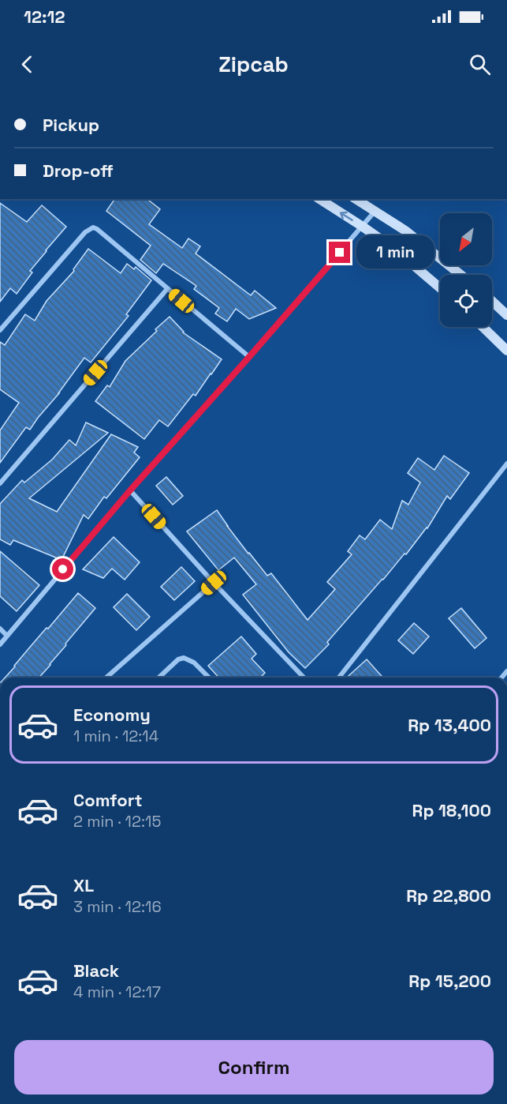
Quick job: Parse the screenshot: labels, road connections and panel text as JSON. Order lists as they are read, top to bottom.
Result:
{
  "north": "bottom left",
  "page": {
    "status": "12:12",
    "header": "Zipcab",
    "banner": ["Pickup", "Drop-off"],
    "bubble": "1 min",
    "list": [
      {
        "name": "Economy",
        "note": "1 min · 12:14",
        "value": "Rp 13,400"
      },
      {
        "name": "Comfort",
        "note": "2 min · 12:15",
        "value": "Rp 18,100"
      },
      {
        "name": "XL",
        "note": "3 min · 12:16",
        "value": "Rp 22,800"
      },
      {
        "name": "Black",
        "note": "4 min · 12:17",
        "value": "Rp 15,200"
      }
    ],
    "buttons": "Confirm"
  }
}
